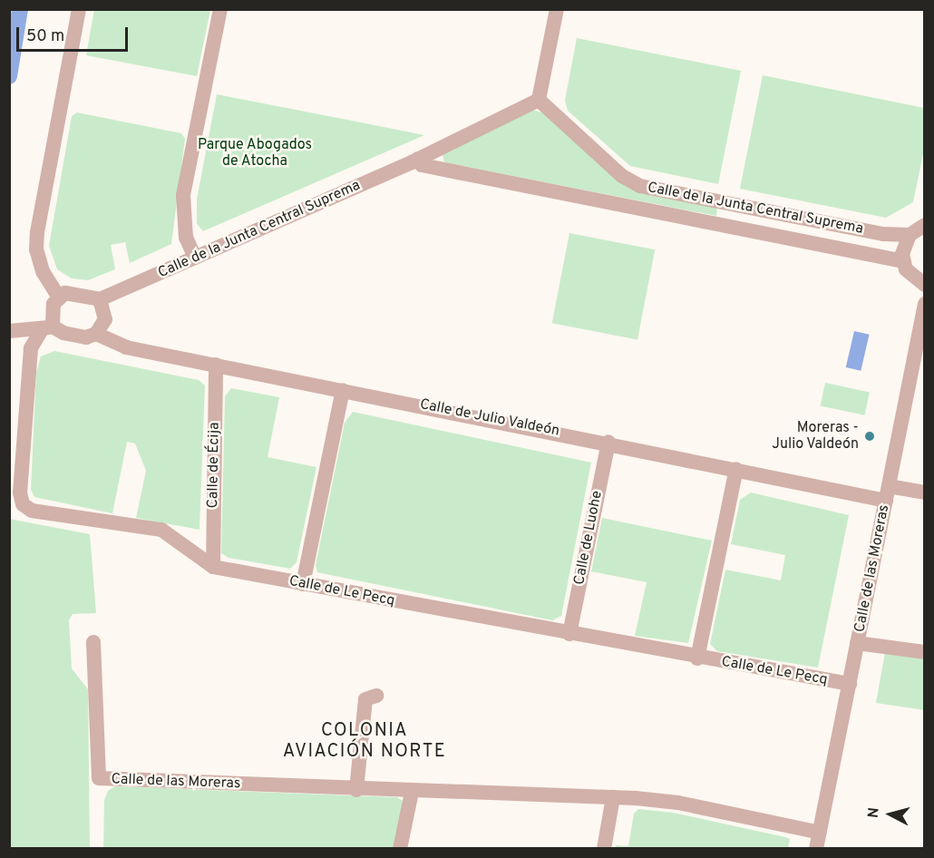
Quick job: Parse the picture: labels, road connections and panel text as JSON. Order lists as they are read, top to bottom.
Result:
{
  "streets": {
    "street": [
      "Calle de la Junta Central Suprema",
      "Calle de Julio Valdeón",
      "Calle de Écija",
      "Calle de Luohe",
      "Calle de las Moreras",
      "Calle de Le Pecq"
    ]
  },
  "crossings": [
    ["Calle de la Junta Central Suprema", "Calle de Julio Valdeón"],
    ["Calle de la Junta Central Suprema", "Calle de Le Pecq"],
    ["Calle de Julio Valdeón", "Calle de Écija"],
    ["Calle de Julio Valdeón", "Calle de Luohe"],
    ["Calle de Julio Valdeón", "Calle de las Moreras"],
    ["Calle de Julio Valdeón", "Calle de Le Pecq"],
    ["Calle de Écija", "Calle de Le Pecq"],
    ["Calle de Luohe", "Calle de Le Pecq"],
    ["Calle de las Moreras", "Calle de Le Pecq"]
  ],
  "districts": ["COLONIA AVIACIÓN NORTE"],
  "parks": ["Parque Abogados de Atocha"],
  "places": ["Moreras - Julio Valdeón"],
  "scale_bar": "50 m",
  "north": "left"
}
